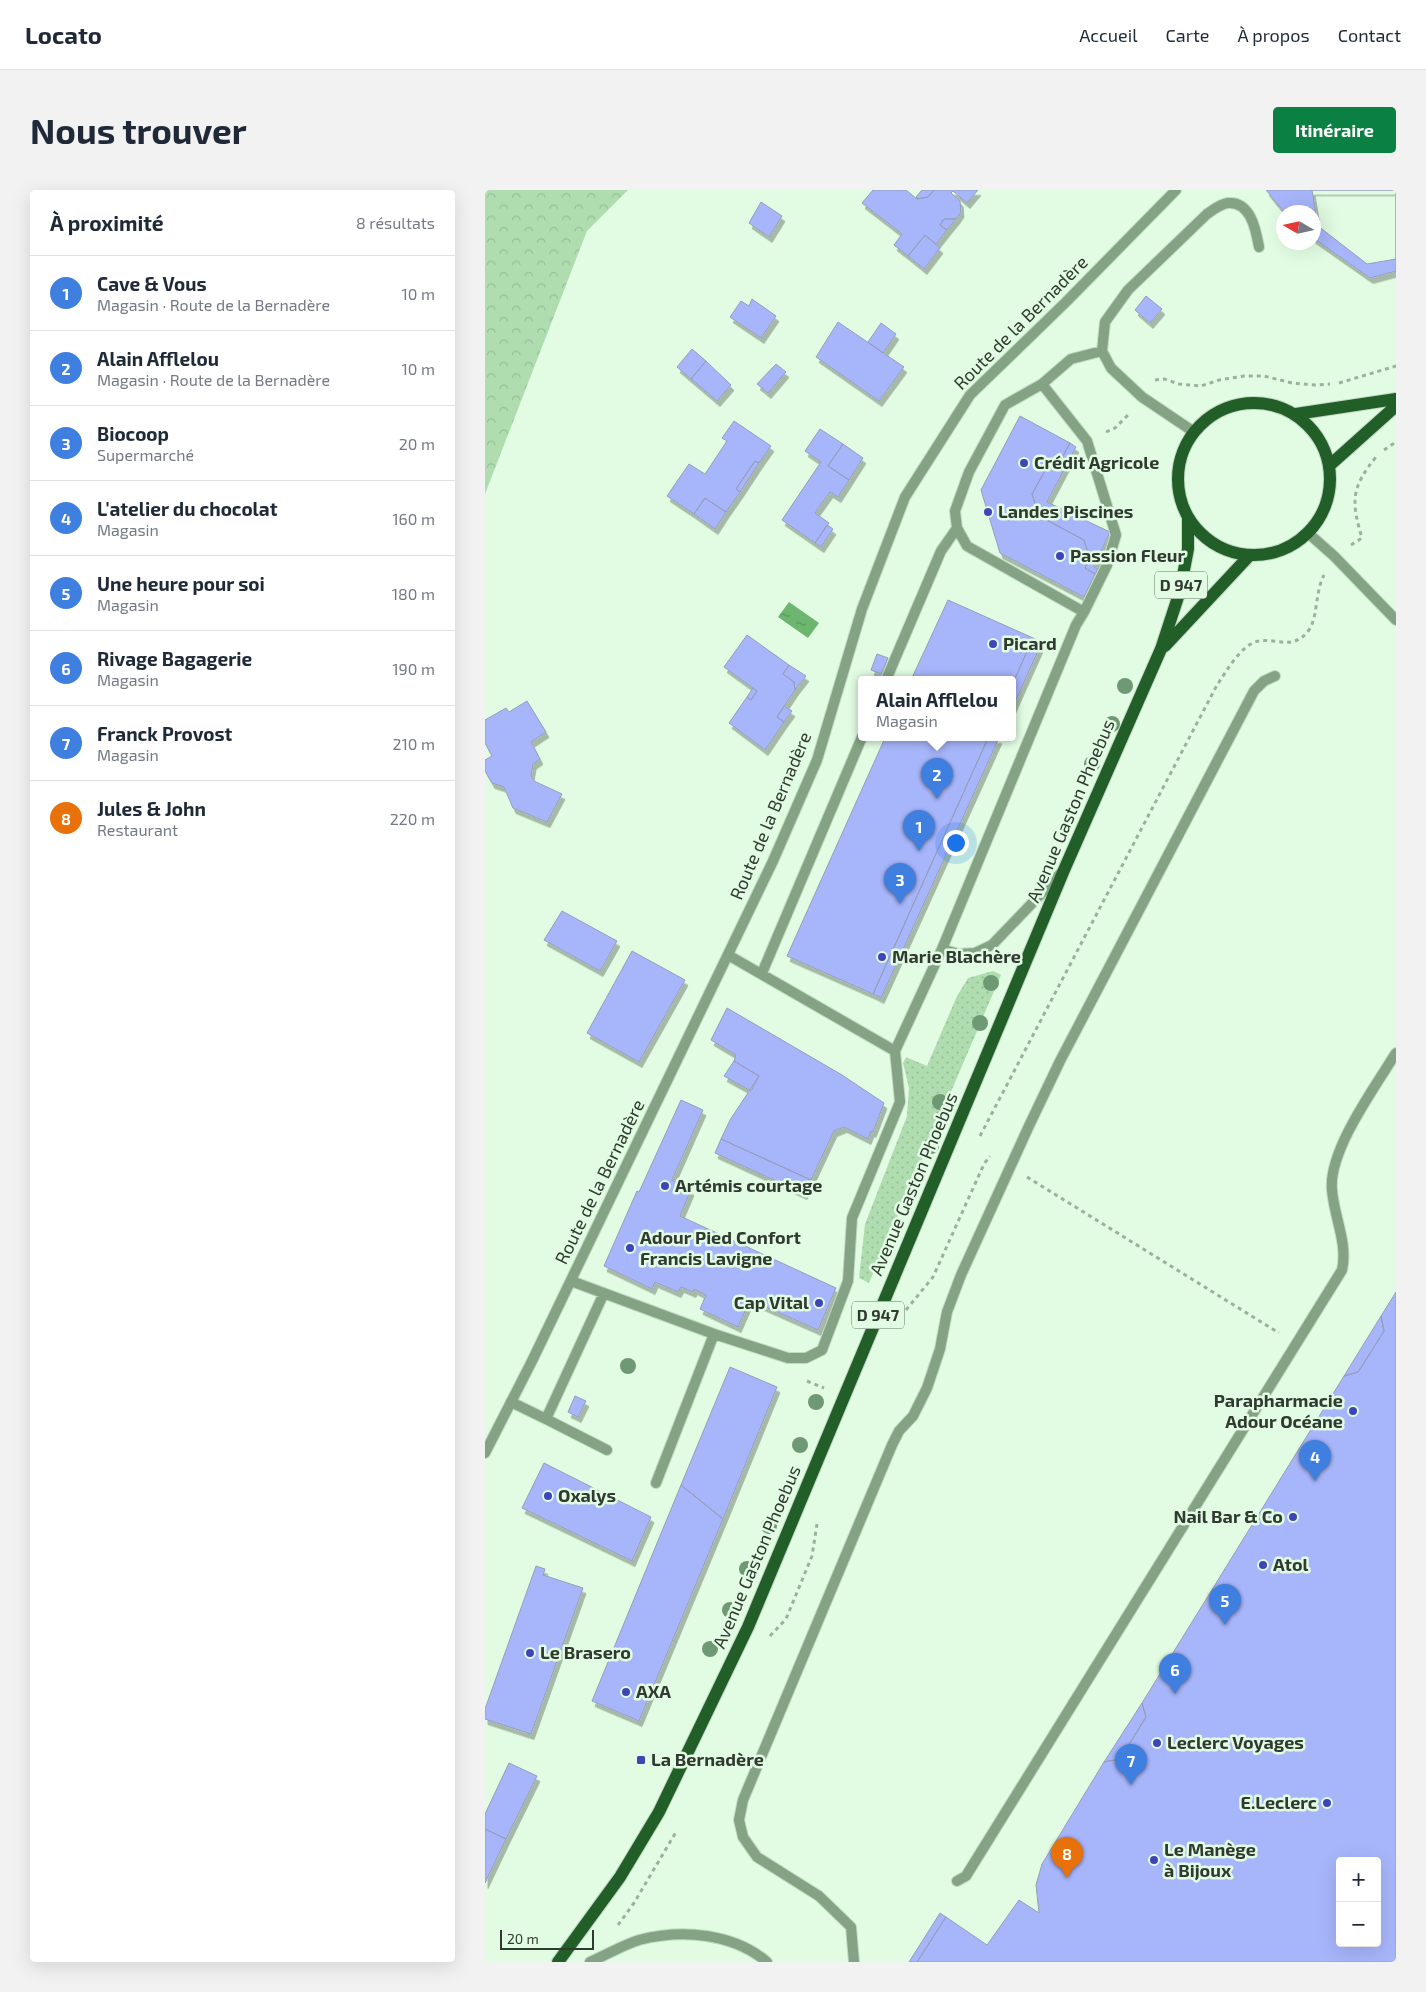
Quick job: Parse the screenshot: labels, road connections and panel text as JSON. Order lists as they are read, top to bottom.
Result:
{
  "streets": {
    "main road": ["D 947", "Avenue Gaston Phoebus"],
    "street": ["Route de la Bernadère"]
  },
  "places": {
    "other": [
      "Crédit Agricole",
      "Landes Piscines",
      "Passion Fleur",
      "Picard",
      "Marie Blachère",
      "Artémis courtage",
      "Adour Pied Confort Francis Lavigne",
      "Cap Vital",
      "Parapharmacie Adour Océane",
      "Oxalys",
      "Nail Bar & Co",
      "Atol",
      "Le Brasero",
      "AXA",
      "Leclerc Voyages",
      "E.Leclerc",
      "Le Manège à Bijoux"
    ],
    "transit": ["La Bernadère"]
  },
  "scale_bar": "20 m",
  "north": "left",
  "page": {
    "header": "Locato",
    "nav": [
      "Accueil",
      "Carte",
      "À propos",
      "Contact"
    ],
    "buttons": "Itinéraire",
    "title": "Nous trouver",
    "heading": ["À proximité", "8 résultats"],
    "list": [
      {
        "mark": "1",
        "name": "Cave & Vous",
        "note": "Magasin · Route de la Bernadère",
        "value": "10 m"
      },
      {
        "mark": "2",
        "name": "Alain Afflelou",
        "note": "Magasin · Route de la Bernadère",
        "value": "10 m"
      },
      {
        "mark": "3",
        "name": "Biocoop",
        "note": "Supermarché",
        "value": "20 m"
      },
      {
        "mark": "4",
        "name": "L'atelier du chocolat",
        "note": "Magasin",
        "value": "160 m"
      },
      {
        "mark": "5",
        "name": "Une heure pour soi",
        "note": "Magasin",
        "value": "180 m"
      },
      {
        "mark": "6",
        "name": "Rivage Bagagerie",
        "note": "Magasin",
        "value": "190 m"
      },
      {
        "mark": "7",
        "name": "Franck Provost",
        "note": "Magasin",
        "value": "210 m"
      },
      {
        "mark": "8",
        "name": "Jules & John",
        "note": "Restaurant",
        "value": "220 m"
      }
    ],
    "popup": ["Alain Afflelou", "Magasin"],
    "pins": [
      "2",
      "1",
      "3",
      "4",
      "5",
      "6",
      "7",
      "8"
    ],
    "map_buttons": ["+", "−"],
    "scale": "20 m"
  }
}
